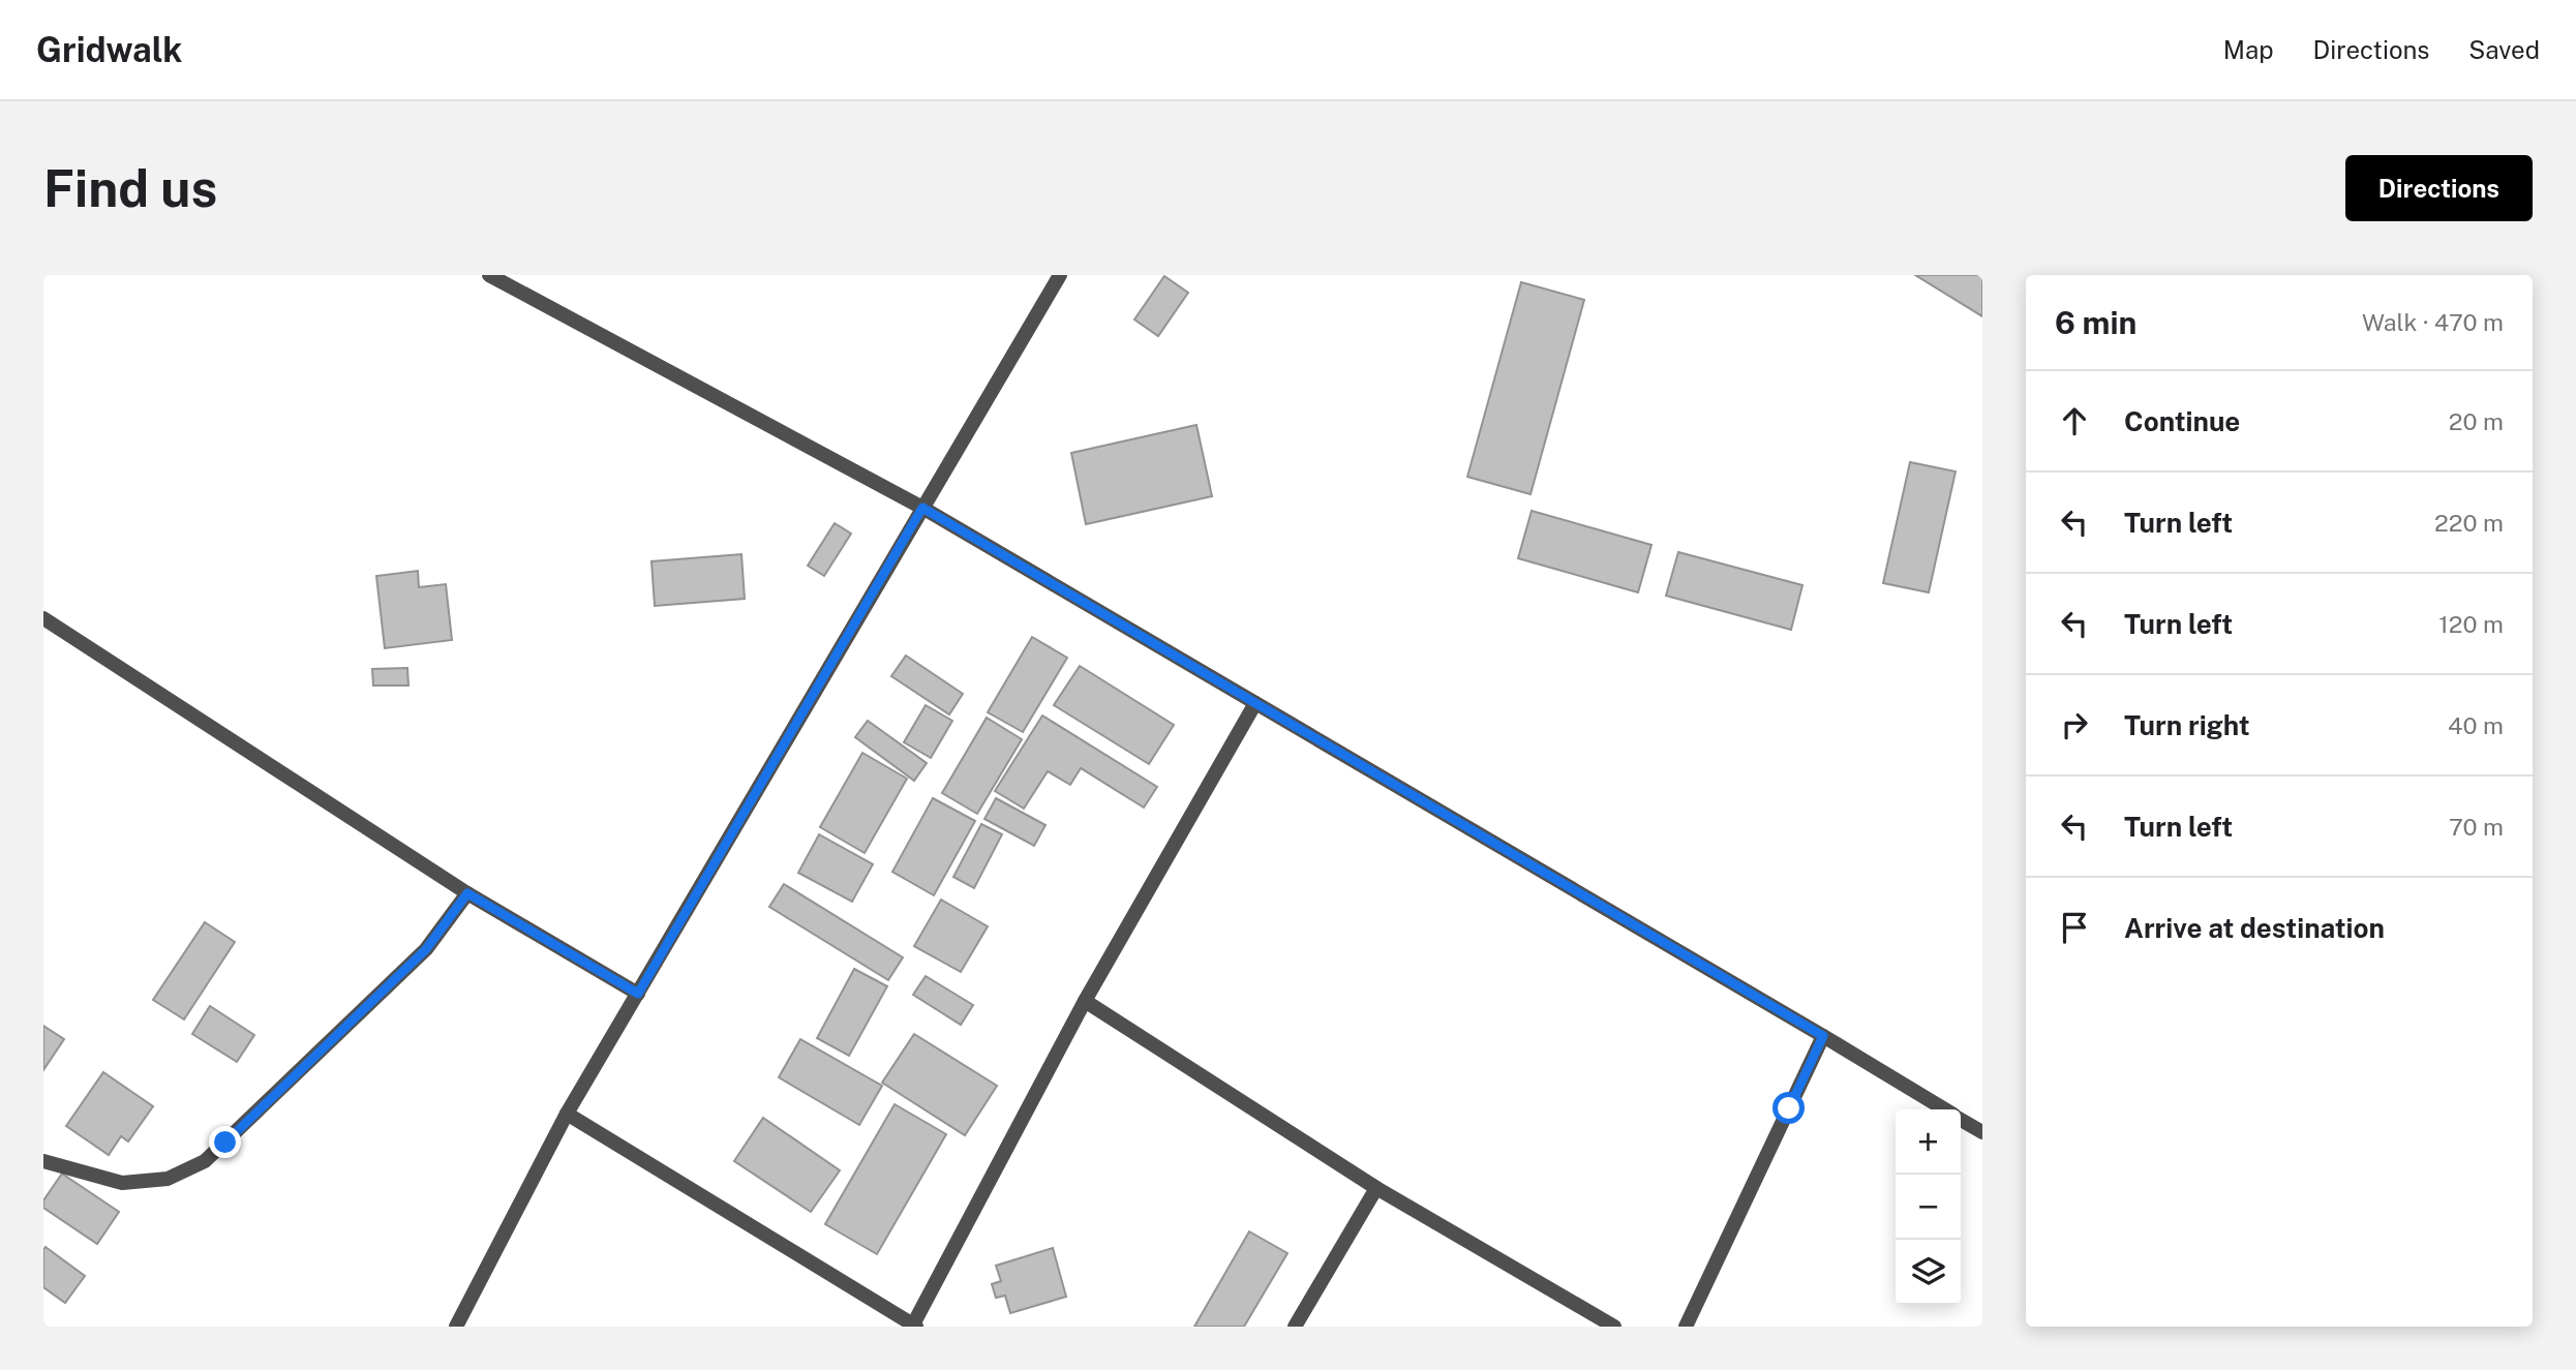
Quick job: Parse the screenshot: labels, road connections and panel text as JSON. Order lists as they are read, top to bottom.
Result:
{
  "page": {
    "header": "Gridwalk",
    "nav": ["Map", "Directions", "Saved"],
    "buttons": "Directions",
    "title": "Find us",
    "heading": ["6 min", "Walk · 470 m"],
    "list": [
      ["Continue", "20 m"],
      ["Turn left", "220 m"],
      ["Turn left", "120 m"],
      ["Turn right", "40 m"],
      ["Turn left", "70 m"],
      "Arrive at destination"
    ],
    "map_buttons": ["+", "−"]
  }
}
